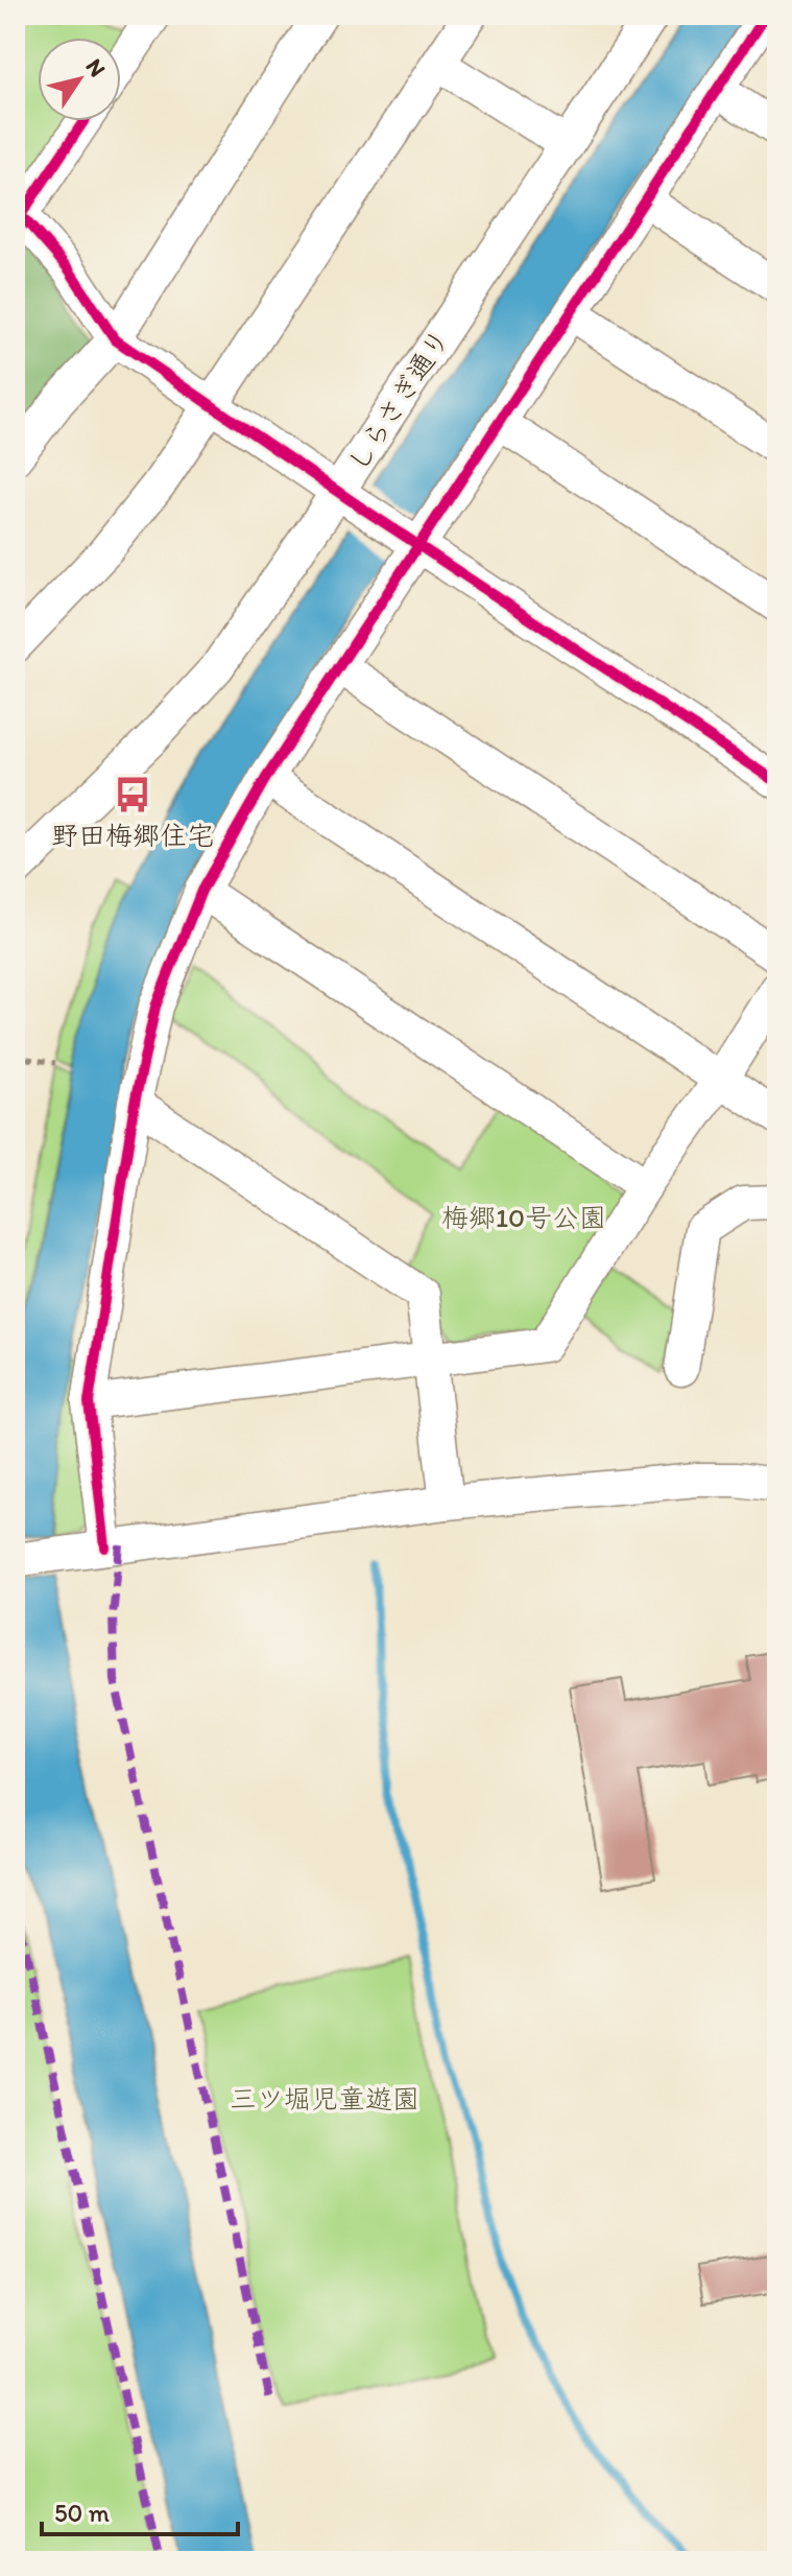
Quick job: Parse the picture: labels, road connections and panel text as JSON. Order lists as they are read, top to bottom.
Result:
{
  "streets": {
    "street": ["しらさぎ通り"]
  },
  "parks": ["梅郷10号公園", "三ツ堀児童遊園"],
  "places": {
    "bus stop": ["野田梅郷住宅"]
  },
  "scale_bar": "50 m",
  "north": "top right"
}
